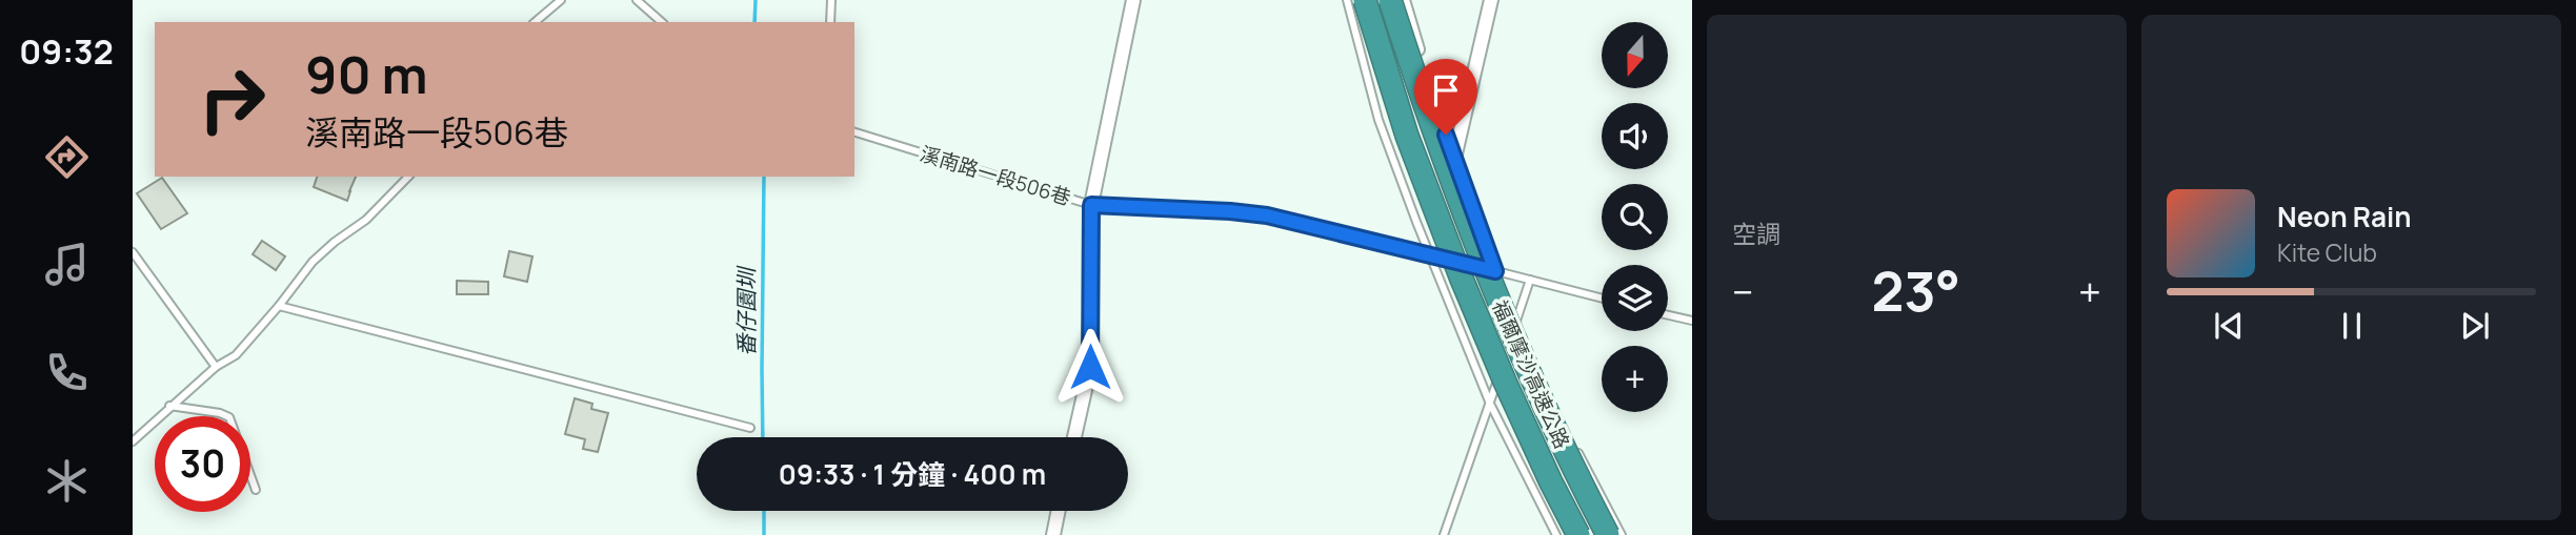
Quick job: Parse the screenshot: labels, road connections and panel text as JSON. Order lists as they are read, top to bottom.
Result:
{
  "streets": {
    "highway": ["福爾摩沙高速公路"],
    "lane": ["溪南路一段506巷"]
  },
  "water": ["番仔園圳"],
  "north": "bottom",
  "page": {
    "tabs": "09:32",
    "tile": "空調",
    "map_buttons": "+",
    "turn": ["90 m", "溪南路一段506巷"],
    "song": ["Neon Rain", "Kite Club"],
    "heat": ["−", "23°", "+"],
    "limit": "30",
    "trip": "09:33 · 1 分鐘 · 400 m"
  }
}
